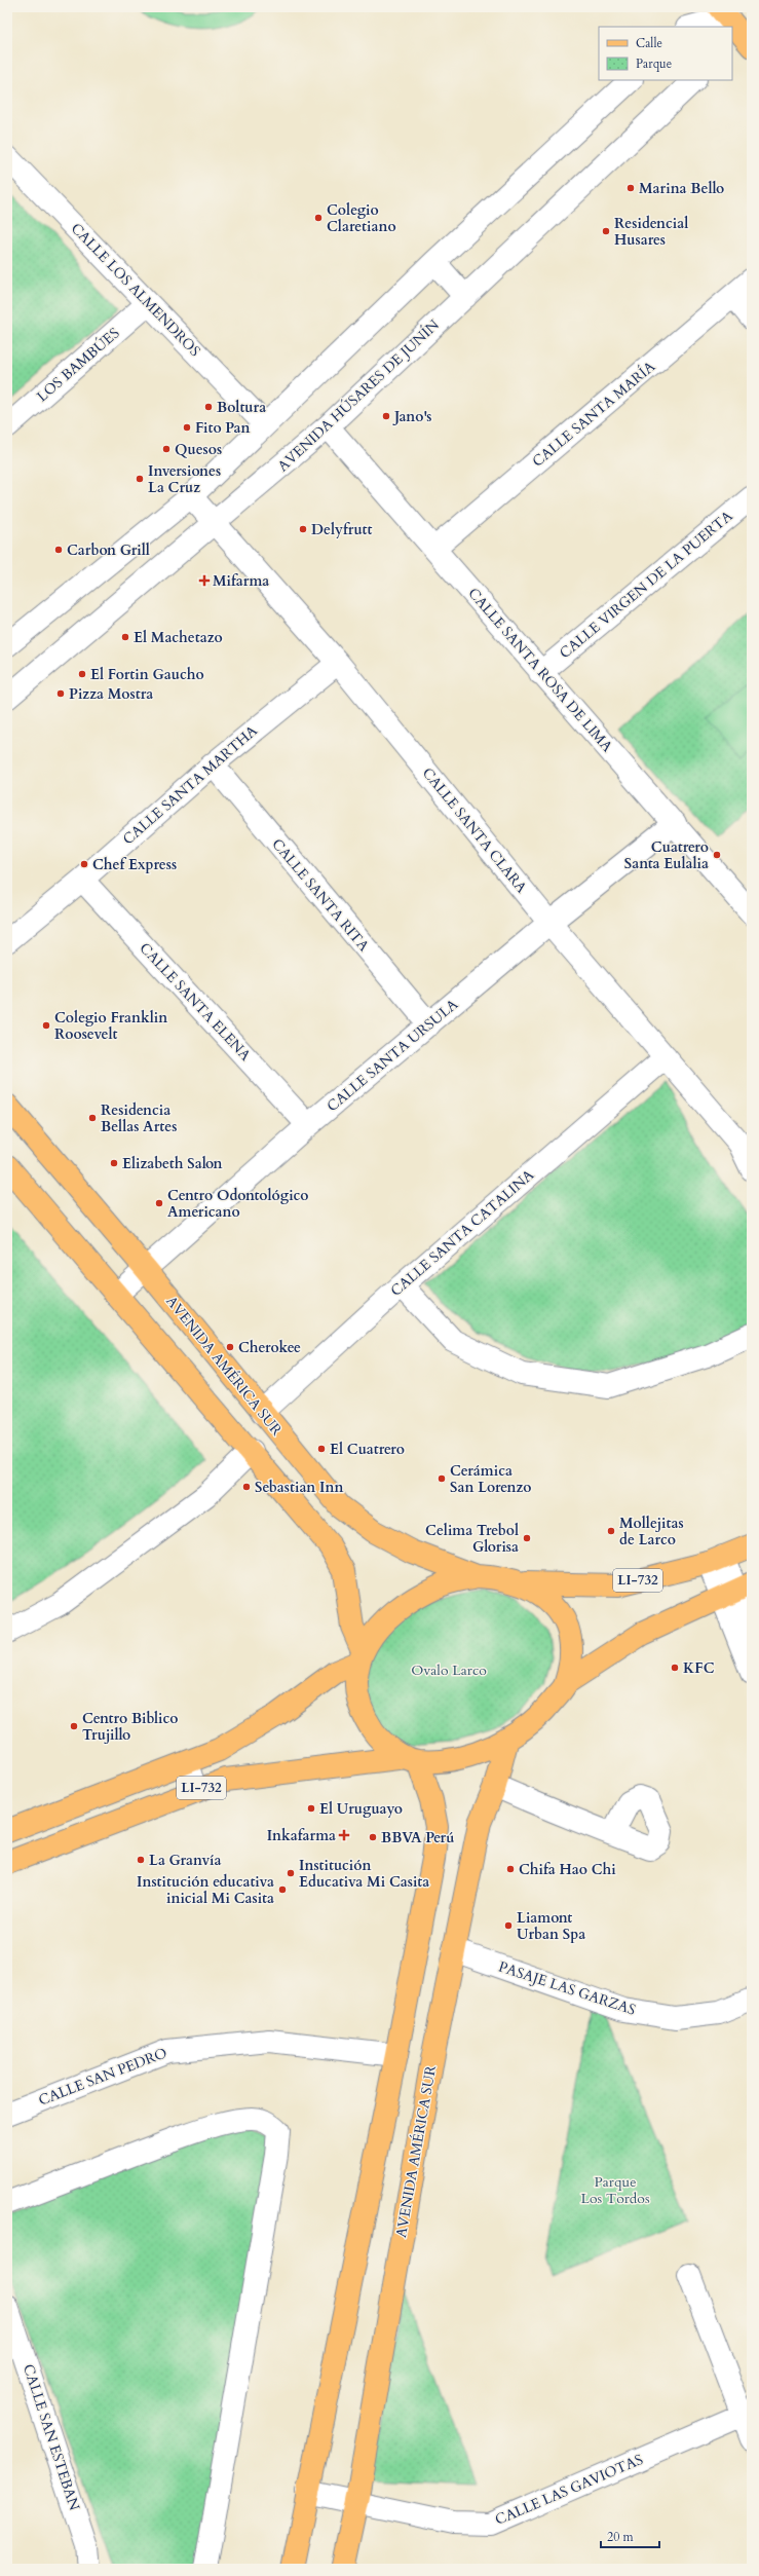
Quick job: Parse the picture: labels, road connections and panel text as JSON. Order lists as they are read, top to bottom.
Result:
{
  "streets": {
    "main road": ["AVENIDA AMÉRICA SUR", "LI-732"],
    "street": [
      "CALLE LOS ALMENDROS",
      "LOS BAMBÚES",
      "AVENIDA HÚSARES DE JUNÍN",
      "CALLE SANTA MARÍA",
      "CALLE VIRGEN DE LA PUERTA",
      "CALLE SANTA ROSA DE LIMA",
      "CALLE SANTA MARTHA",
      "CALLE SANTA CLARA",
      "CALLE SANTA RITA",
      "CALLE SANTA ELENA",
      "CALLE SANTA URSULA",
      "CALLE SANTA CATALINA",
      "PASAJE LAS GARZAS",
      "CALLE SAN PEDRO",
      "CALLE SAN ESTEBAN",
      "CALLE LAS GAVIOTAS"
    ]
  },
  "crossings": [
    ["CALLE LOS ALMENDROS", "LOS BAMBÚES"],
    ["AVENIDA HÚSARES DE JUNÍN", "CALLE SANTA ROSA DE LIMA"],
    ["AVENIDA HÚSARES DE JUNÍN", "CALLE SANTA CLARA"],
    ["CALLE SANTA MARÍA", "CALLE SANTA ROSA DE LIMA"],
    ["CALLE VIRGEN DE LA PUERTA", "CALLE SANTA ROSA DE LIMA"],
    ["CALLE SANTA ROSA DE LIMA", "CALLE SANTA URSULA"],
    ["CALLE SANTA MARTHA", "CALLE SANTA CLARA"],
    ["CALLE SANTA MARTHA", "CALLE SANTA RITA"],
    ["CALLE SANTA MARTHA", "CALLE SANTA ELENA"],
    ["CALLE SANTA CLARA", "CALLE SANTA URSULA"],
    ["CALLE SANTA CLARA", "CALLE SANTA CATALINA"],
    ["CALLE SANTA RITA", "CALLE SANTA URSULA"],
    ["CALLE SANTA ELENA", "CALLE SANTA URSULA"],
    ["CALLE SANTA URSULA", "AVENIDA AMÉRICA SUR"],
    ["CALLE SANTA CATALINA", "AVENIDA AMÉRICA SUR"],
    ["AVENIDA AMÉRICA SUR", "PASAJE LAS GARZAS"],
    ["AVENIDA AMÉRICA SUR", "CALLE LAS GAVIOTAS"]
  ],
  "parks": ["Ovalo Larco", "Parque Los Tordos"],
  "places": {
    "other": [
      "Marina Bello",
      "Colegio Claretiano",
      "Residencial Husares",
      "Boltura",
      "Jano's",
      "Fito Pan",
      "Quesos",
      "Inversiones La Cruz",
      "Delyfrutt",
      "Carbon Grill",
      "El Machetazo",
      "El Fortin Gaucho",
      "Pizza Mostra",
      "Cuatrero Santa Eulalia",
      "Chef Express",
      "Colegio Franklin Roosevelt",
      "Residencia Bellas Artes",
      "Elizabeth Salon",
      "Centro Odontológico Americano",
      "Cherokee",
      "El Cuatrero",
      "Cerámica San Lorenzo",
      "Sebastian Inn",
      "Mollejitas de Larco",
      "Celima Trebol Glorisa",
      "KFC",
      "Centro Biblico Trujillo",
      "El Uruguayo",
      "BBVA Perú",
      "La Granvía",
      "Chifa Hao Chi",
      "Institución Educativa Mi Casita",
      "Institución educativa inicial Mi Casita",
      "Liamont Urban Spa"
    ],
    "health": ["Mifarma", "Inkafarma"]
  },
  "legend": ["Calle", "Parque"],
  "scale_bar": "20 m"
}
